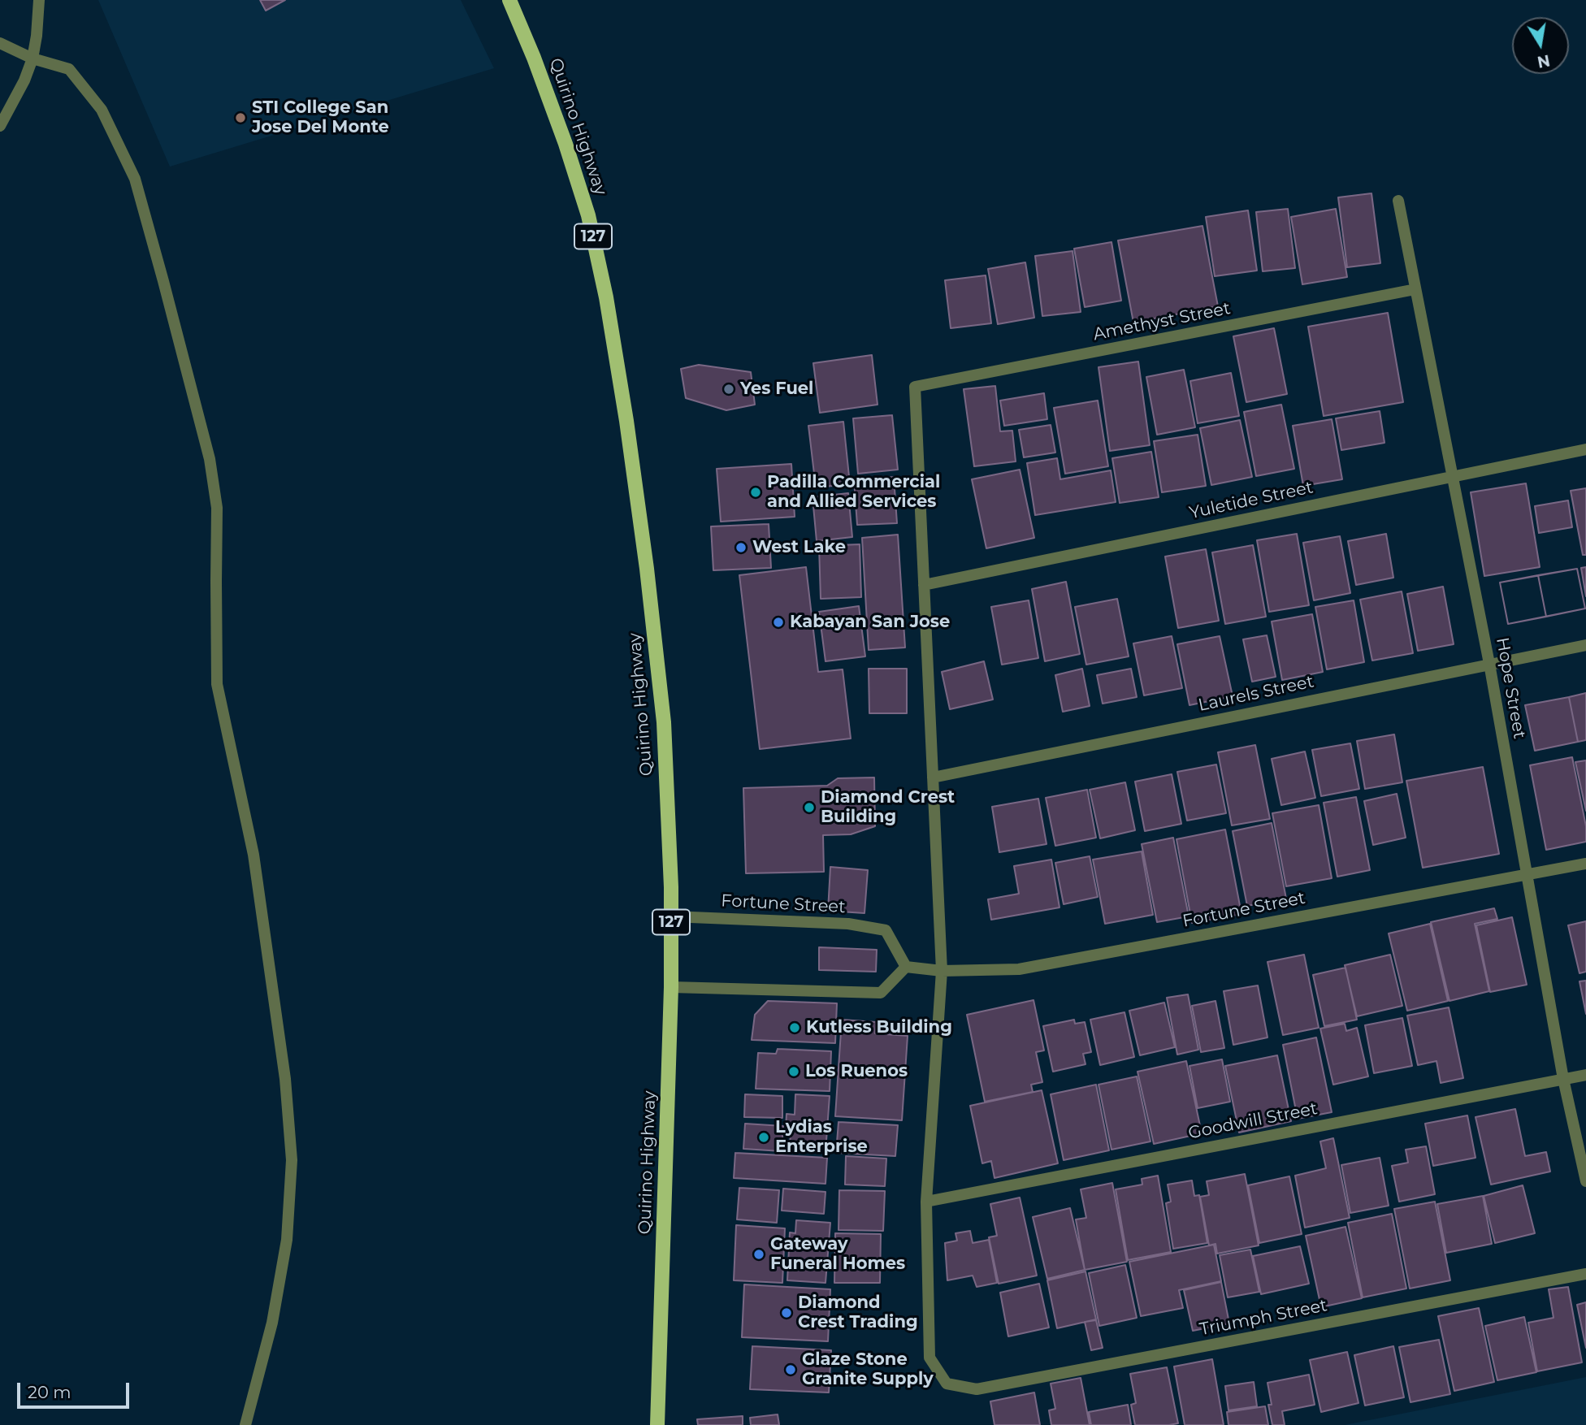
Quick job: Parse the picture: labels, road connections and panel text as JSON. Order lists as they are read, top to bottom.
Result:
{
  "streets": {
    "main road": ["Quirino Highway", "127"],
    "street": [
      "Amethyst Street",
      "Yuletide Street",
      "Hope Street",
      "Laurels Street",
      "Fortune Street",
      "Goodwill Street",
      "Triumph Street"
    ]
  },
  "crossings": [
    ["Quirino Highway", "Fortune Street"],
    ["Amethyst Street", "Yuletide Street"],
    ["Amethyst Street", "Hope Street"],
    ["Yuletide Street", "Hope Street"],
    ["Hope Street", "Laurels Street"],
    ["Hope Street", "Fortune Street"],
    ["Hope Street", "Goodwill Street"],
    ["Goodwill Street", "Triumph Street"]
  ],
  "places": [
    "STI College San Jose Del Monte",
    "Yes Fuel",
    "Padilla Commercial and Allied Services",
    "West Lake",
    "Kabayan San Jose",
    "Diamond Crest Building",
    "Kutless Building",
    "Los Ruenos",
    "Lydias Enterprise",
    "Gateway Funeral Homes",
    "Diamond Crest Trading",
    "Glaze Stone Granite Supply"
  ],
  "scale_bar": "20 m",
  "north": "bottom"
}
